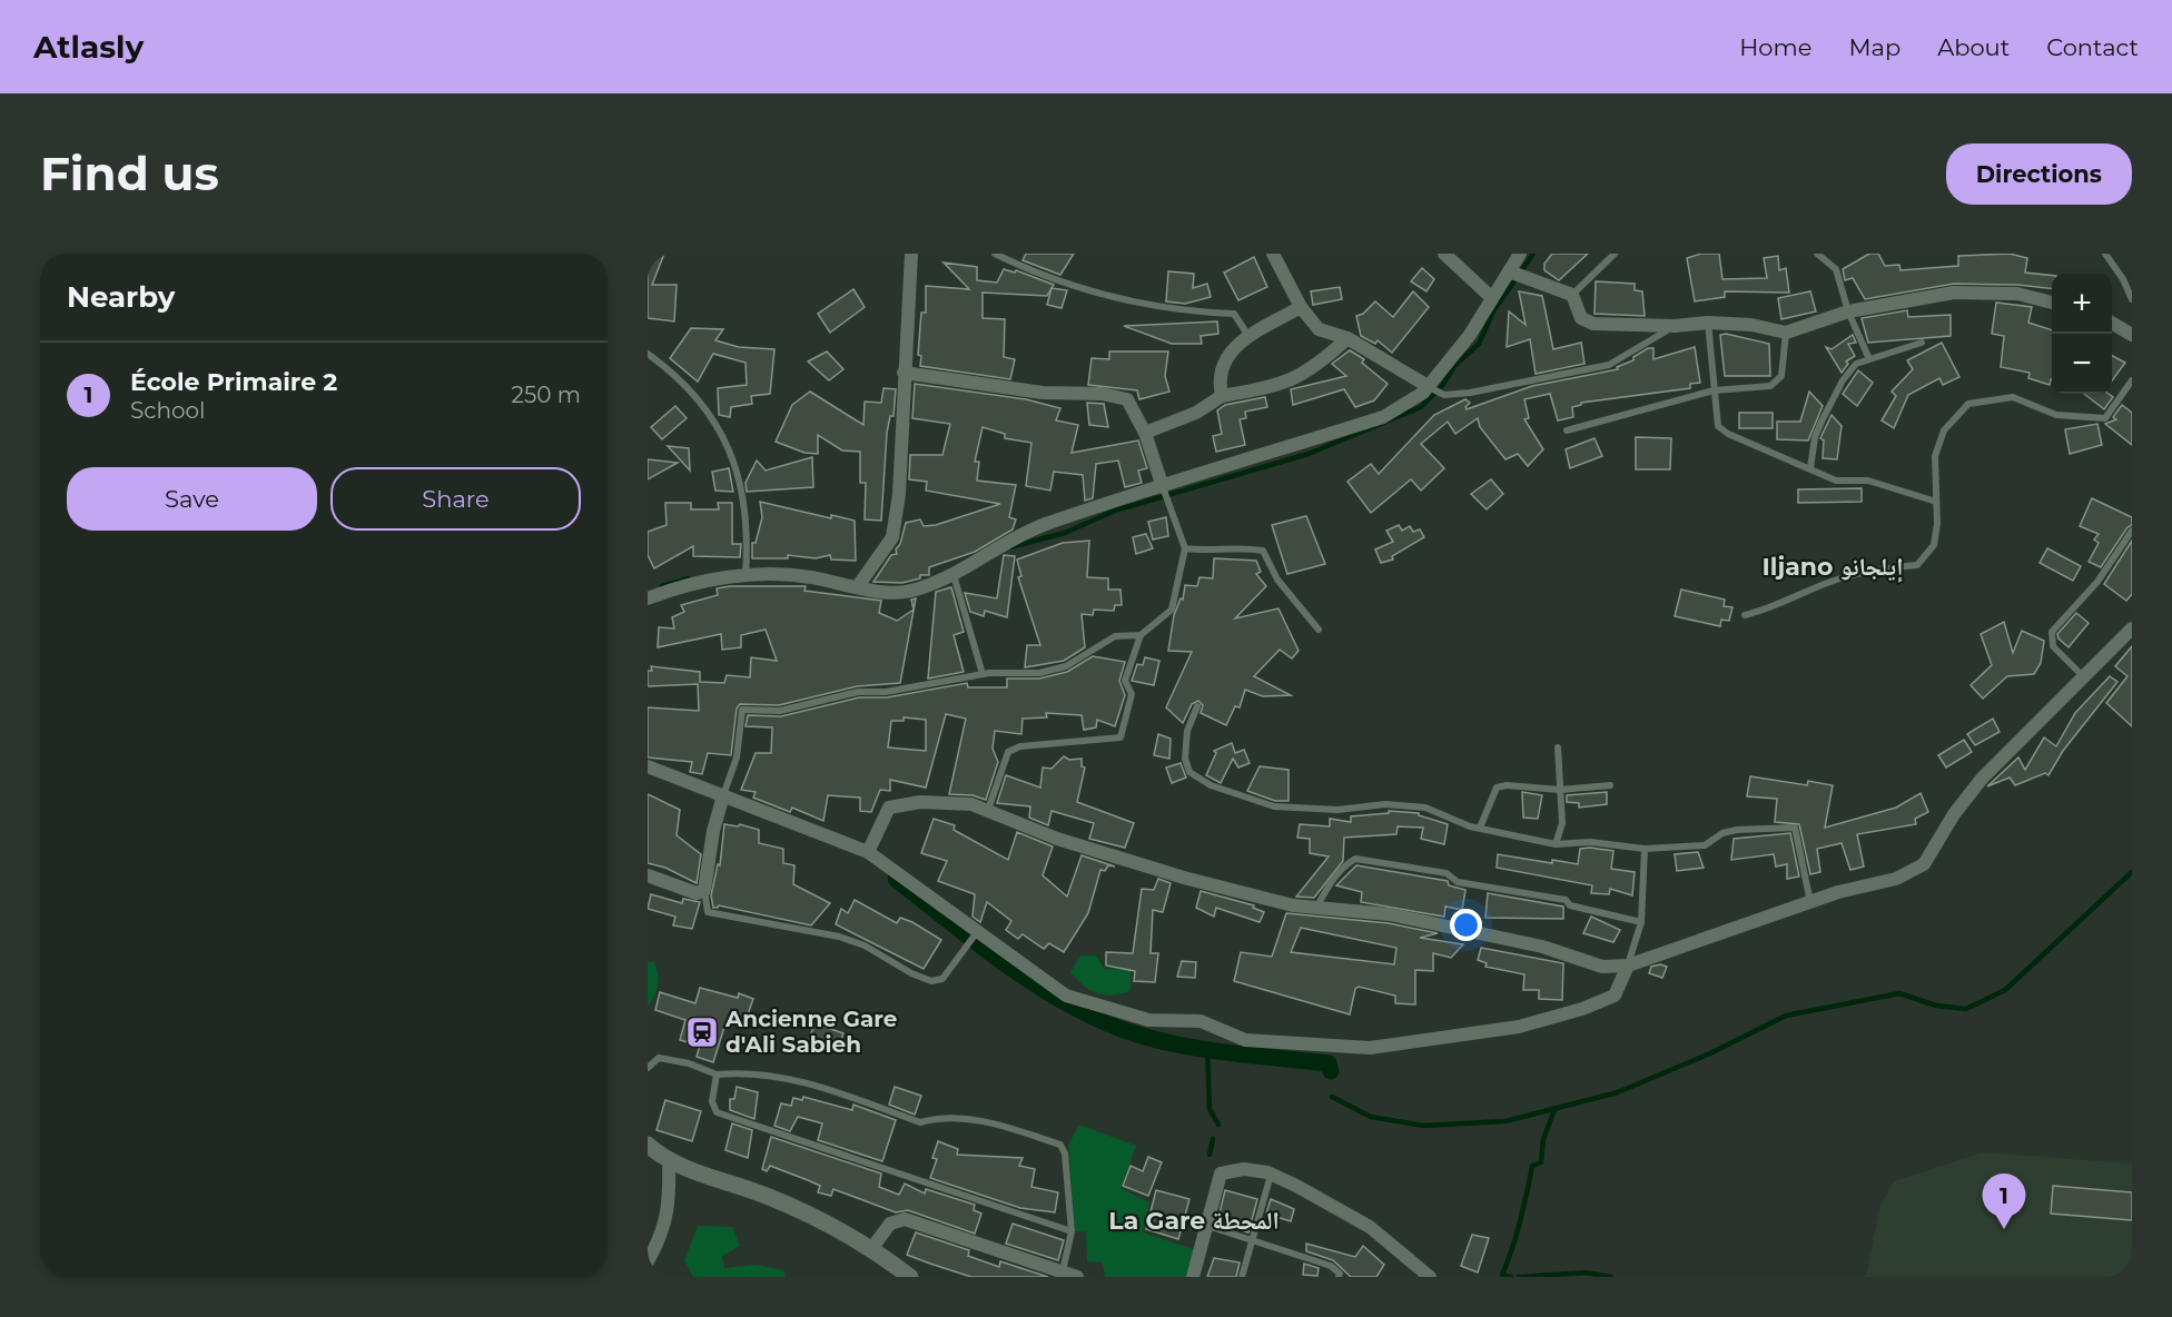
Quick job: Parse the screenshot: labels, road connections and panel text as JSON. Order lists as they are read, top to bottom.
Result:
{
  "districts": ["Iljano إيلجانو", "La Gare المحطة"],
  "places": {
    "station": ["Ancienne Gare d'Ali Sabieh"]
  },
  "page": {
    "header": "Atlasly",
    "nav": [
      "Home",
      "Map",
      "About",
      "Contact"
    ],
    "buttons": [
      "Directions",
      ["Save", "Share"]
    ],
    "title": "Find us",
    "heading": "Nearby",
    "map_buttons": ["+", "−"],
    "list": [
      {
        "mark": "1",
        "name": "École Primaire 2",
        "note": "School",
        "value": "250 m"
      }
    ],
    "pins": "1"
  }
}
